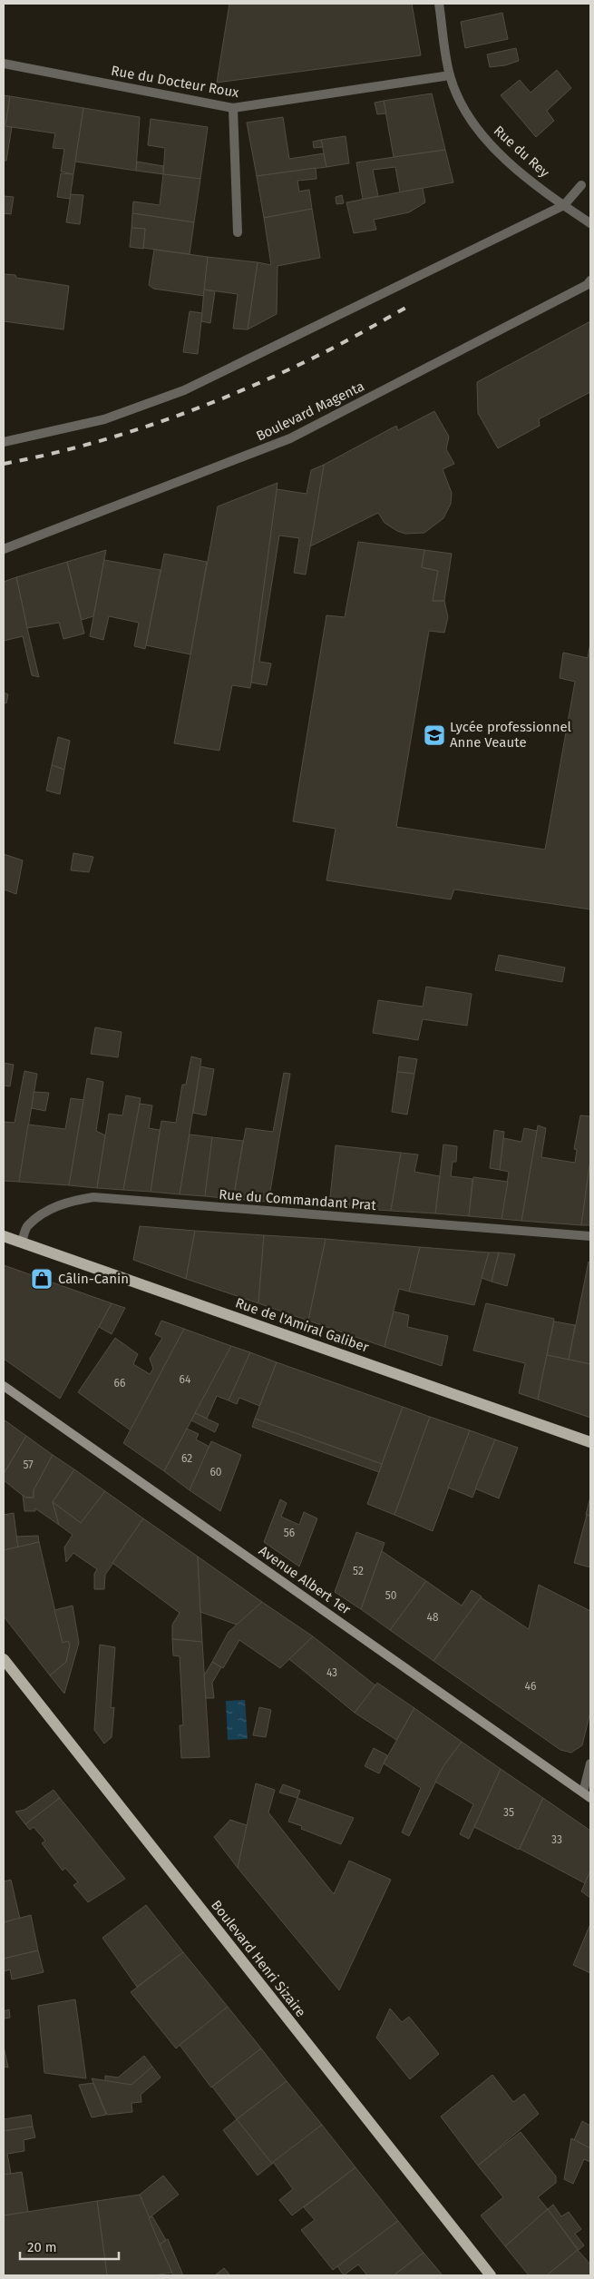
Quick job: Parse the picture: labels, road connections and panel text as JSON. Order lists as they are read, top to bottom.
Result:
{
  "streets": {
    "main road": ["Rue de l'Amiral Galiber", "Boulevard Henri Sizaire"],
    "street": [
      "Rue du Docteur Roux",
      "Rue du Rey",
      "Boulevard Magenta",
      "Rue du Commandant Prat",
      "Avenue Albert 1er"
    ]
  },
  "crossings": [
    ["Rue du Docteur Roux", "Rue du Rey"],
    ["Rue du Commandant Prat", "Rue de l'Amiral Galiber"]
  ],
  "places": {
    "school or university": ["Lycée professionnel Anne Veaute"],
    "shop": ["Câlin-Canin"]
  },
  "house_numbers": [
    "64",
    "66",
    "62",
    "57",
    "60",
    "56",
    "52",
    "50",
    "48",
    "43",
    "46",
    "35",
    "33"
  ],
  "scale_bar": "20 m"
}
